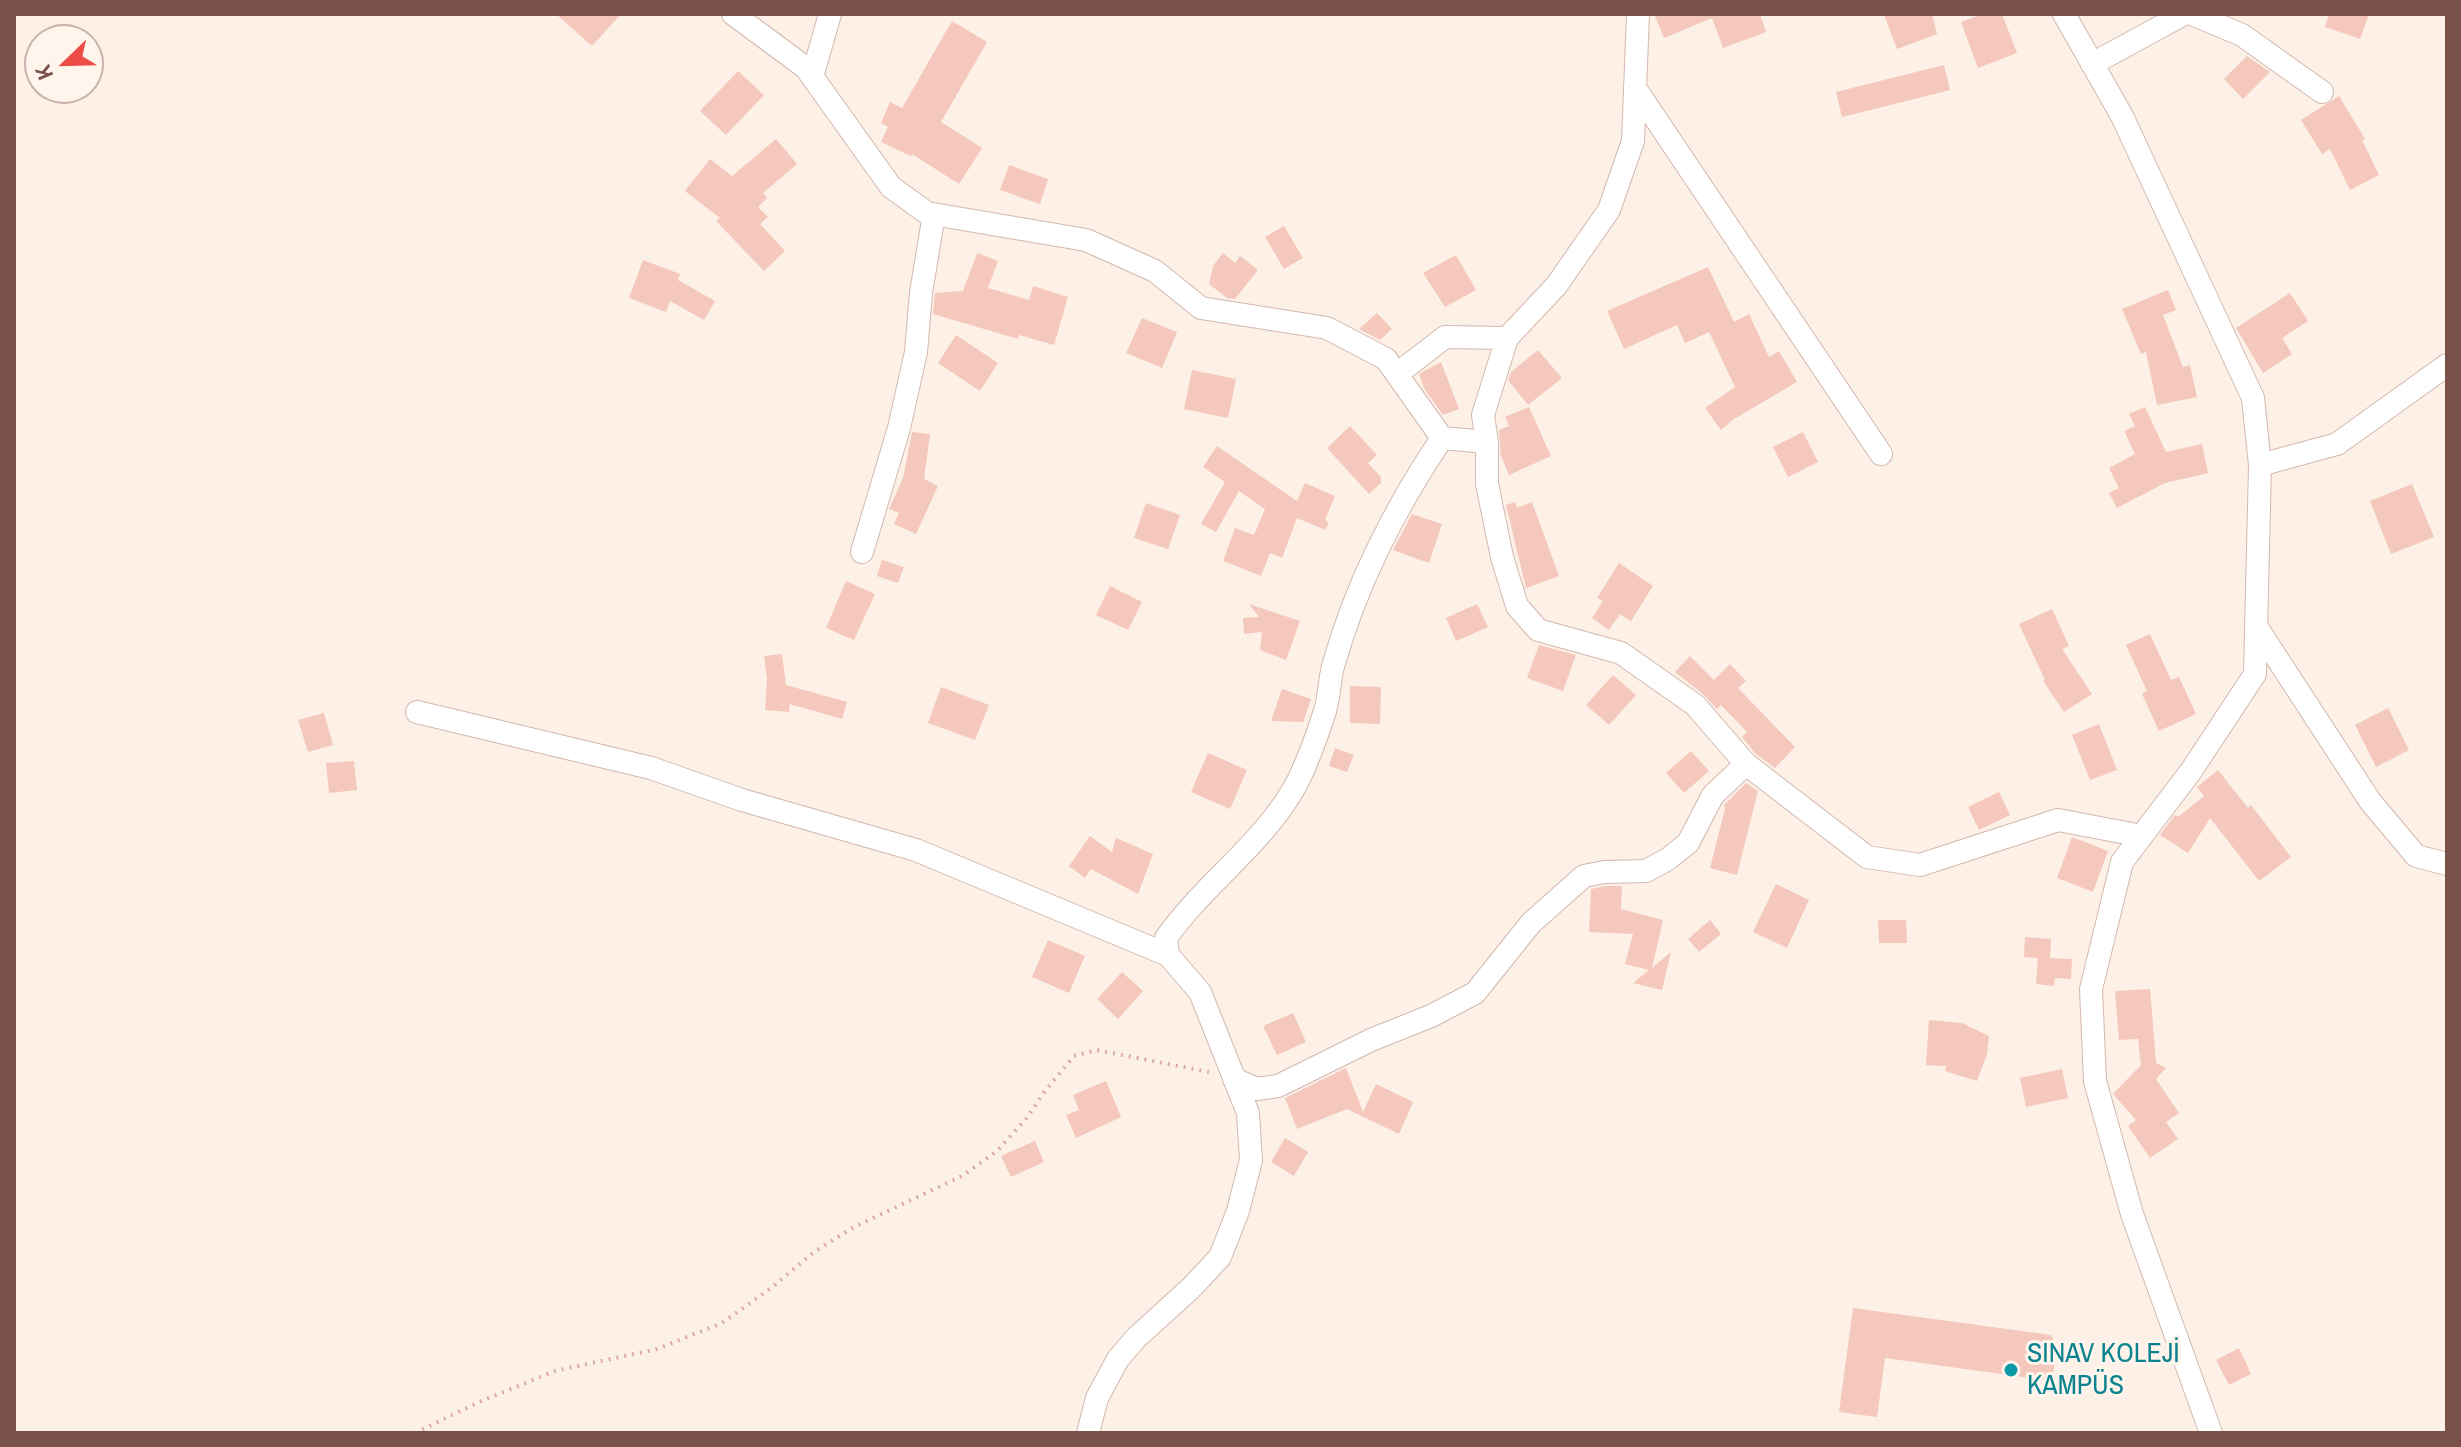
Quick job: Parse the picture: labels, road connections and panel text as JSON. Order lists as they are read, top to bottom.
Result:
{
  "places": ["SINAV KOLEJİ KAMPÜS"],
  "north": "bottom left"
}
